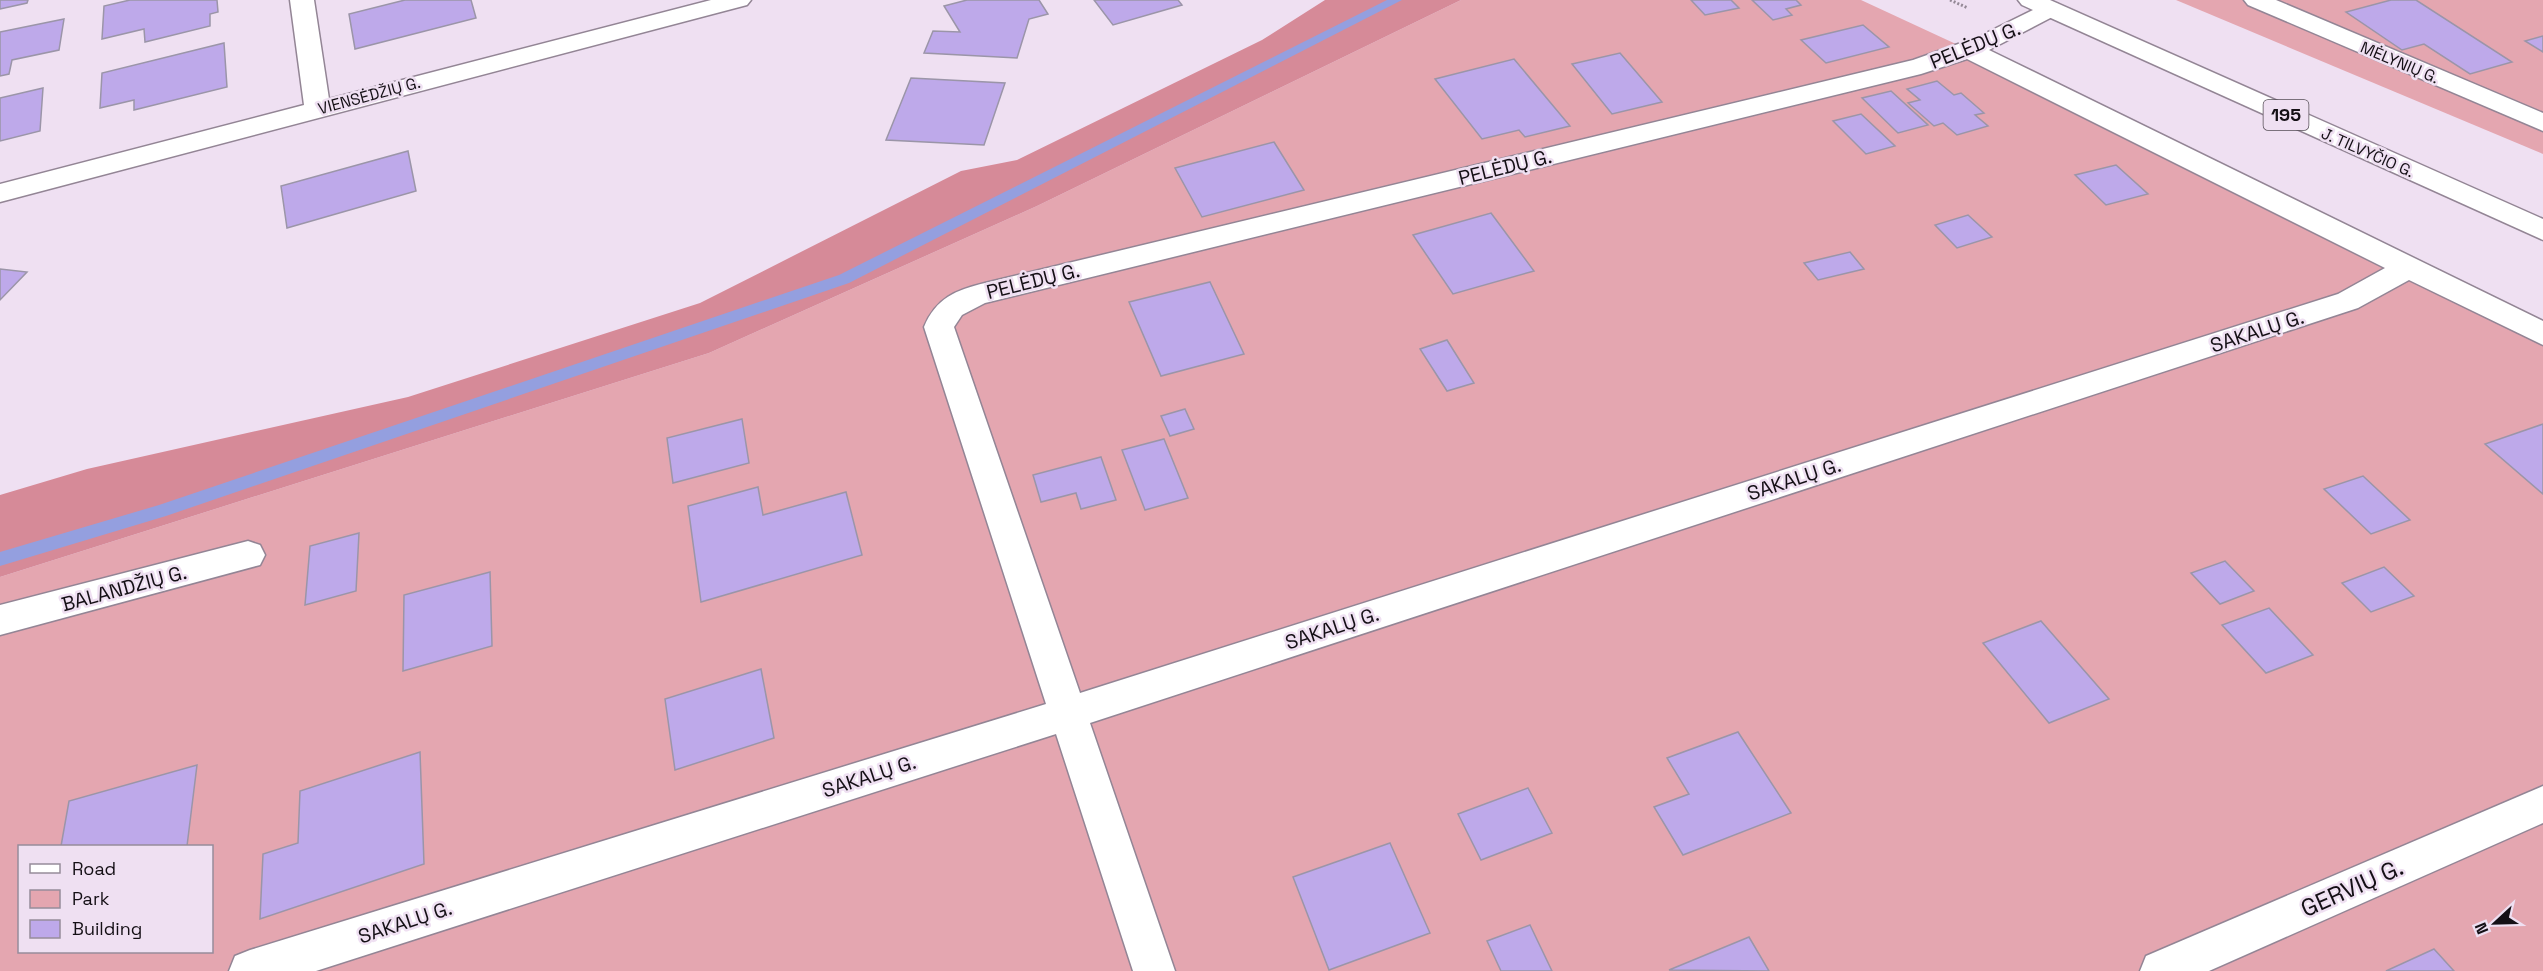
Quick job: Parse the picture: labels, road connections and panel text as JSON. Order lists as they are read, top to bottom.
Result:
{
  "streets": {
    "street": [
      "PELĖDŲ G.",
      "MĖLYNIŲ G.",
      "VIENSĖDŽIŲ G.",
      "195",
      "J. TILVYČIO G.",
      "SAKALŲ G.",
      "BALANDŽIŲ G.",
      "GERVIŲ G."
    ]
  },
  "crossings": [
    ["PELĖDŲ G.", "J. TILVYČIO G."],
    ["PELĖDŲ G.", "SAKALŲ G."]
  ],
  "legend": ["Road", "Park", "Building"],
  "north": "left"
}
